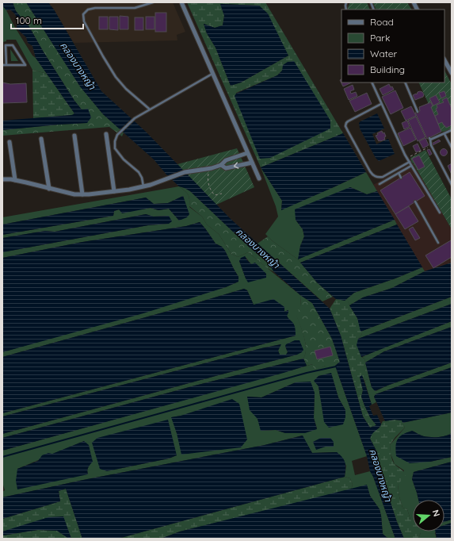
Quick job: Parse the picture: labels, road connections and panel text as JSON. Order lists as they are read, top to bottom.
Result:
{
  "water": ["คลองบางหญ้า"],
  "legend": [
    "Road",
    "Park",
    "Water",
    "Building"
  ],
  "scale_bar": "100 m",
  "north": "right"
}
